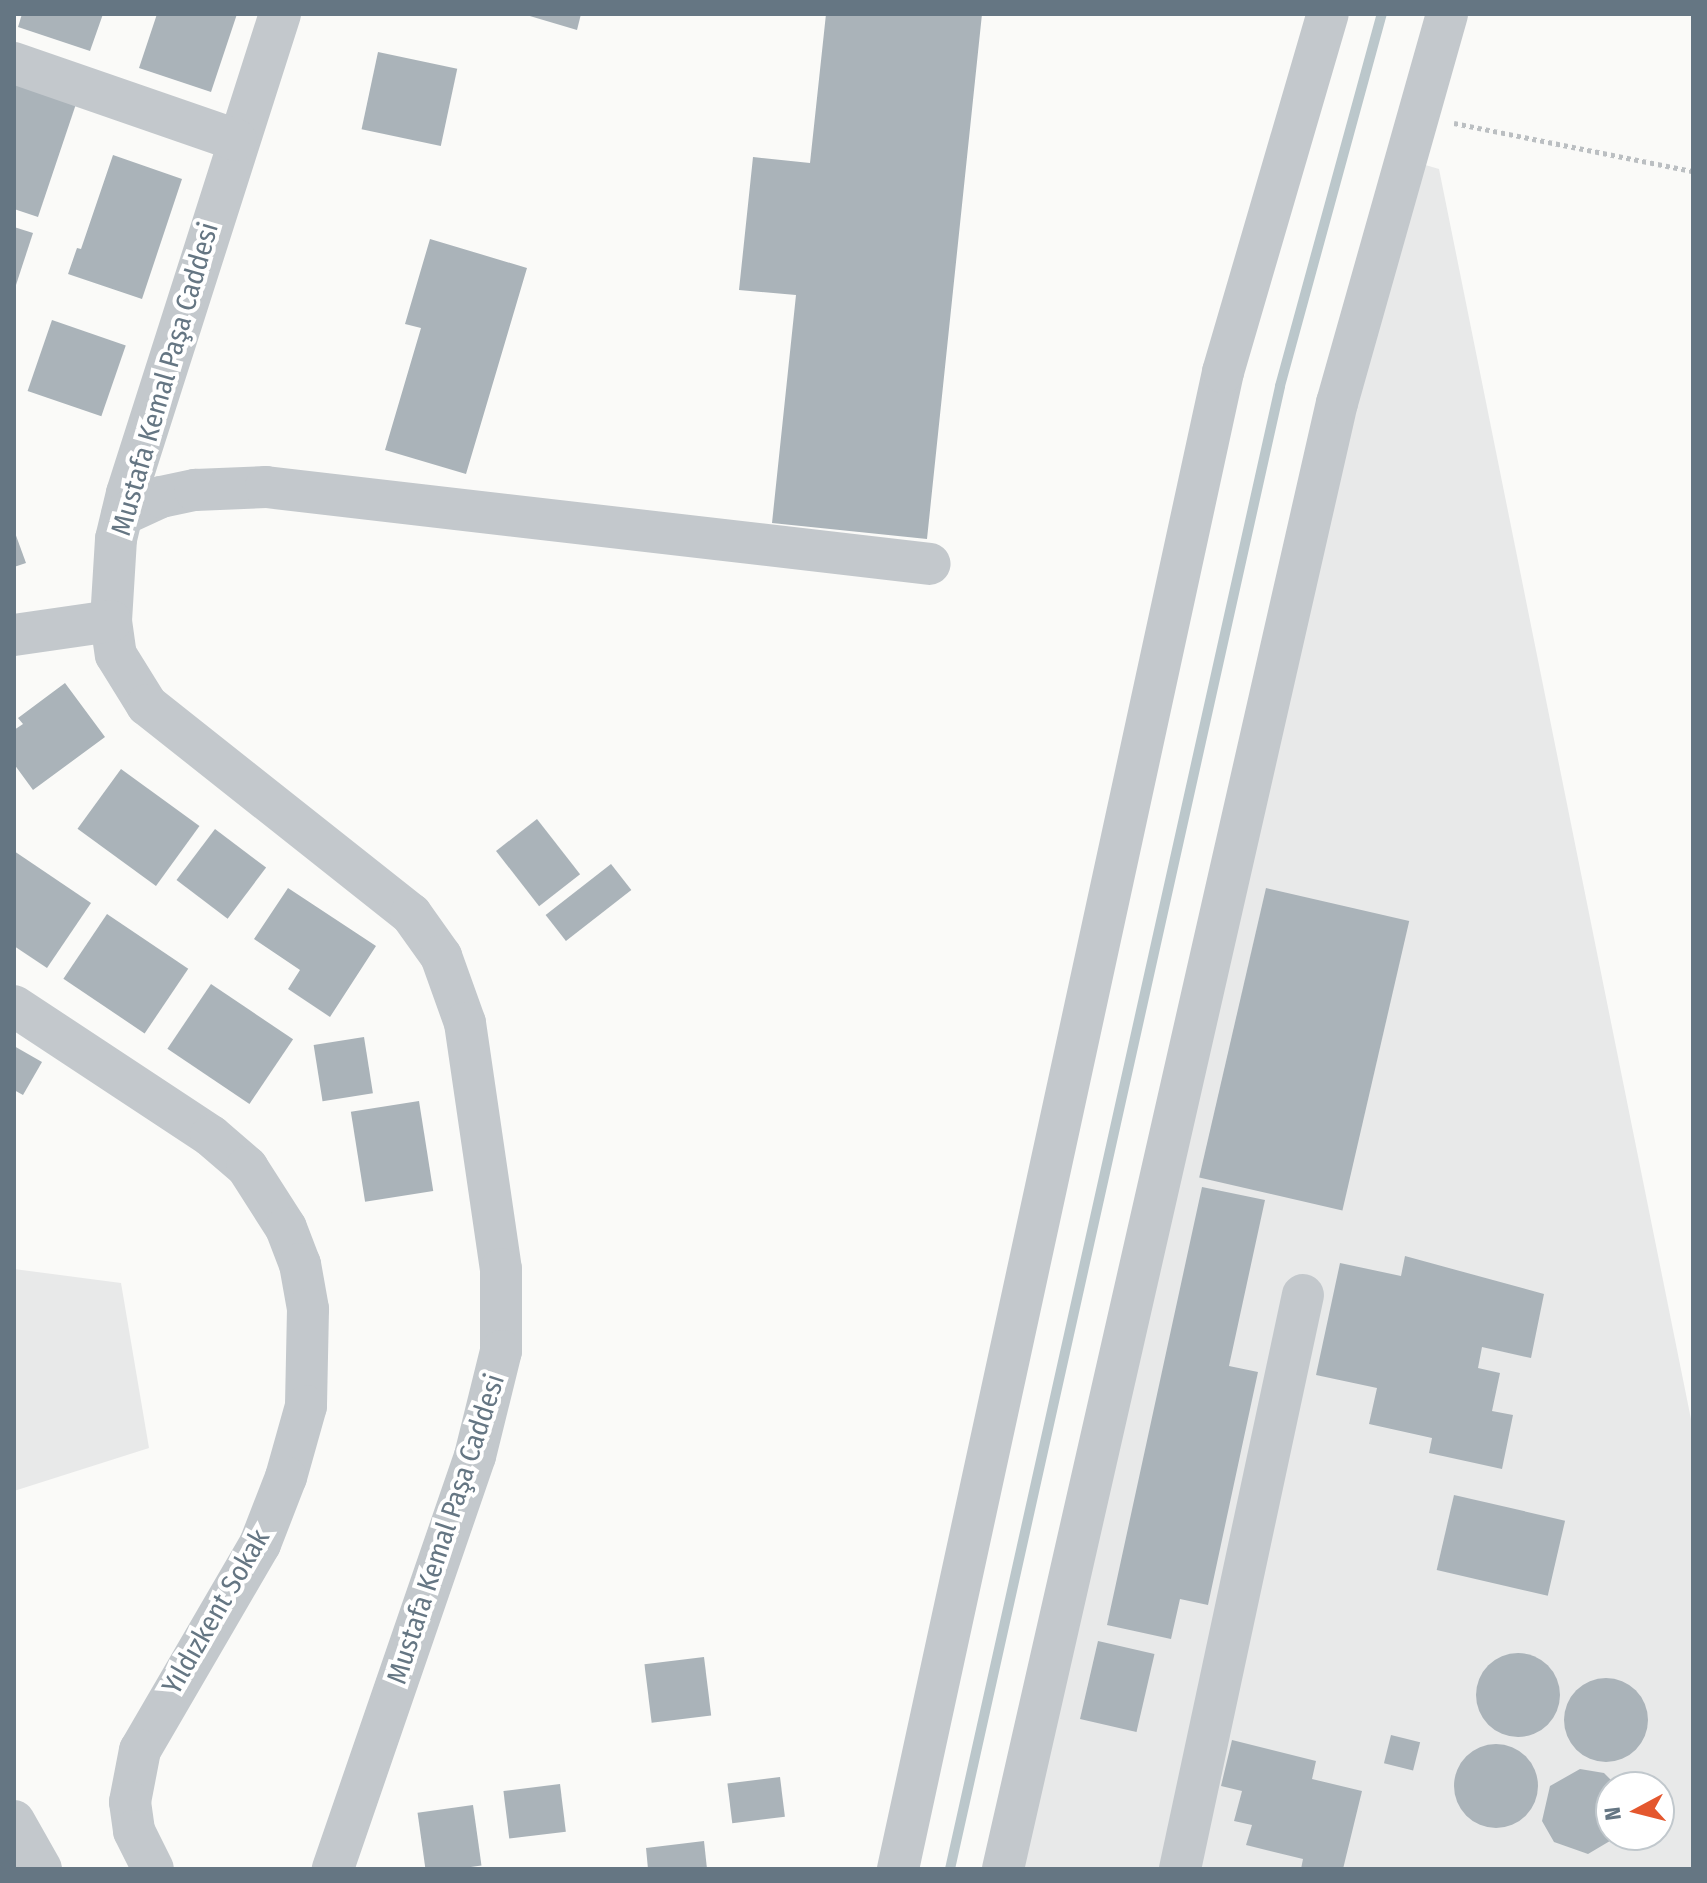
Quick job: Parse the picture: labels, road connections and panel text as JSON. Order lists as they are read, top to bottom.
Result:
{
  "streets": {
    "street": ["Mustafa Kemal Paşa Caddesi", "Yıldızkent Sokak"]
  },
  "north": "left"
}
